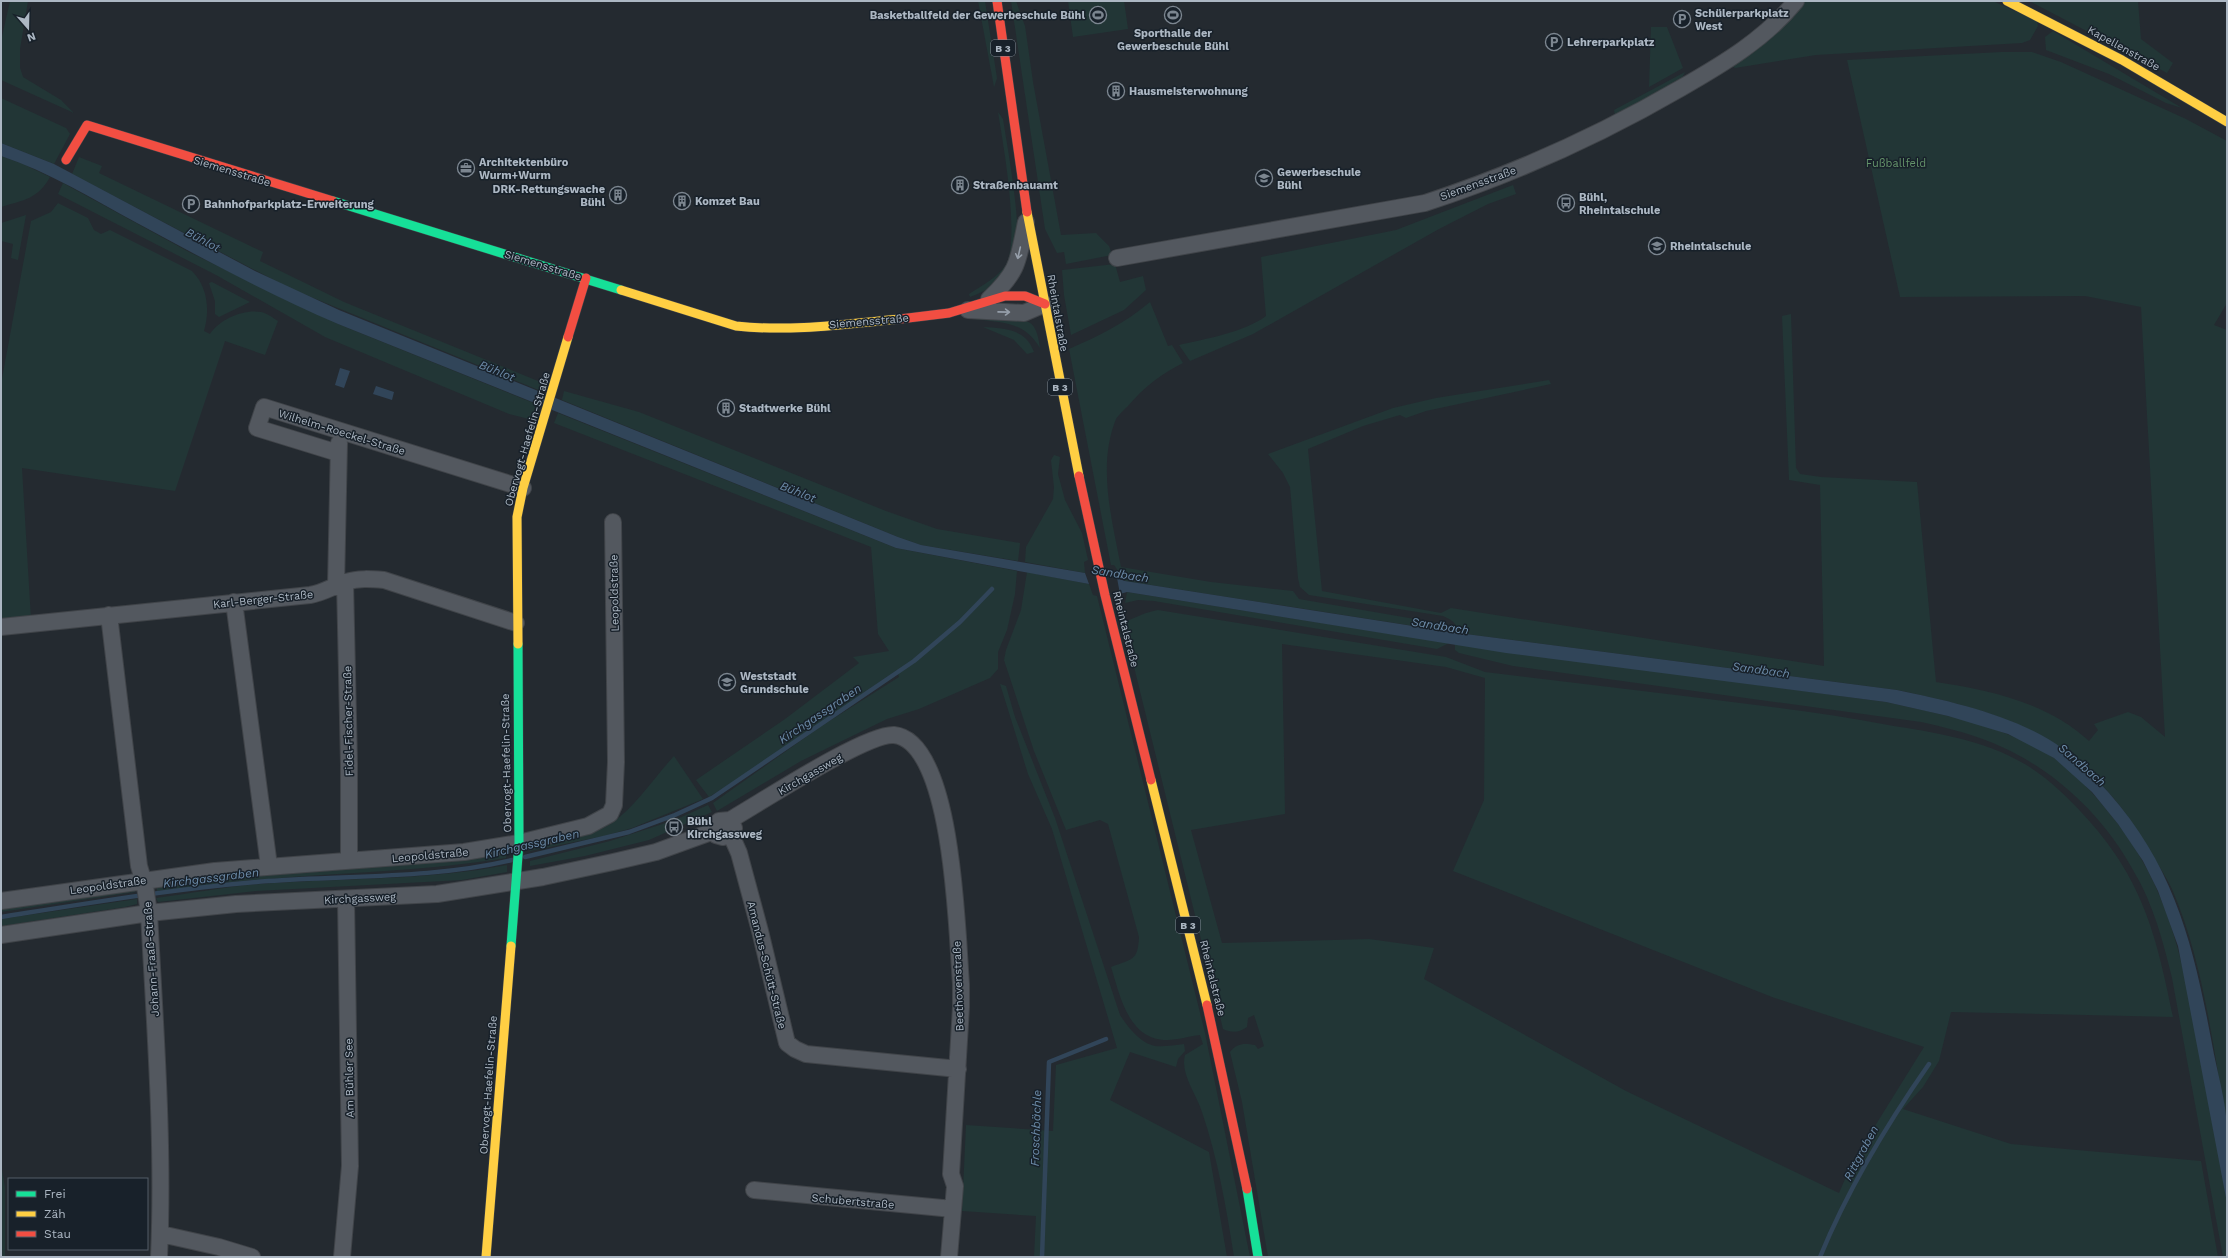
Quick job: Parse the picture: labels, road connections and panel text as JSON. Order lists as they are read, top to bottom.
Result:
{
  "streets": {
    "street": [
      "B 3",
      "Kapellenstraße",
      "Siemensstraße",
      "Rheintalstraße",
      "Wilhelm-Roeckel-Straße",
      "Obervogt-Haefelin-Straße",
      "Leopoldstraße",
      "Karl-Berger-Straße",
      "Fidel-Fischer-Straße",
      "Kirchgassweg",
      "Johann-Fraaß-Straße",
      "Amandus-Schütt-Straße",
      "Beethovenstraße",
      "Am Bühler See",
      "Schubertstraße"
    ]
  },
  "crossings": [
    ["Siemensstraße", "Rheintalstraße"],
    ["Siemensstraße", "Obervogt-Haefelin-Straße"],
    ["Wilhelm-Roeckel-Straße", "Obervogt-Haefelin-Straße"],
    ["Wilhelm-Roeckel-Straße", "Fidel-Fischer-Straße"],
    ["Obervogt-Haefelin-Straße", "Leopoldstraße"],
    ["Obervogt-Haefelin-Straße", "Karl-Berger-Straße"],
    ["Obervogt-Haefelin-Straße", "Kirchgassweg"],
    ["Leopoldstraße", "Fidel-Fischer-Straße"],
    ["Leopoldstraße", "Johann-Fraaß-Straße"],
    ["Karl-Berger-Straße", "Fidel-Fischer-Straße"],
    ["Karl-Berger-Straße", "Johann-Fraaß-Straße"],
    ["Kirchgassweg", "Johann-Fraaß-Straße"],
    ["Kirchgassweg", "Amandus-Schütt-Straße"],
    ["Kirchgassweg", "Beethovenstraße"],
    ["Kirchgassweg", "Am Bühler See"],
    ["Amandus-Schütt-Straße", "Beethovenstraße"],
    ["Beethovenstraße", "Schubertstraße"]
  ],
  "water": [
    "Bühlot",
    "Sandbach",
    "Kirchgassgraben",
    "Froschbächle",
    "Rittgraben"
  ],
  "parks": ["Fußballfeld"],
  "places": {
    "sports": ["Basketballfeld der Gewerbeschule Bühl", "Sporthalle der Gewerbeschule Bühl"],
    "parking": ["Schülerparkplatz West", "Lehrerparkplatz", "Bahnhofparkplatz-Erweiterung"],
    "building": [
      "Hausmeisterwohnung",
      "Straßenbauamt",
      "DRK-Rettungswache Bühl",
      "Komzet Bau",
      "Stadtwerke Bühl"
    ],
    "office": ["Architektenbüro Wurm+Wurm"],
    "school or university": ["Gewerbeschule Bühl", "Rheintalschule", "Weststadt Grundschule"],
    "bus stop": ["Bühl, Rheintalschule", "Bühl Kirchgassweg"]
  },
  "legend": ["Frei", "Zäh", "Stau"],
  "north": "bottom"
}
